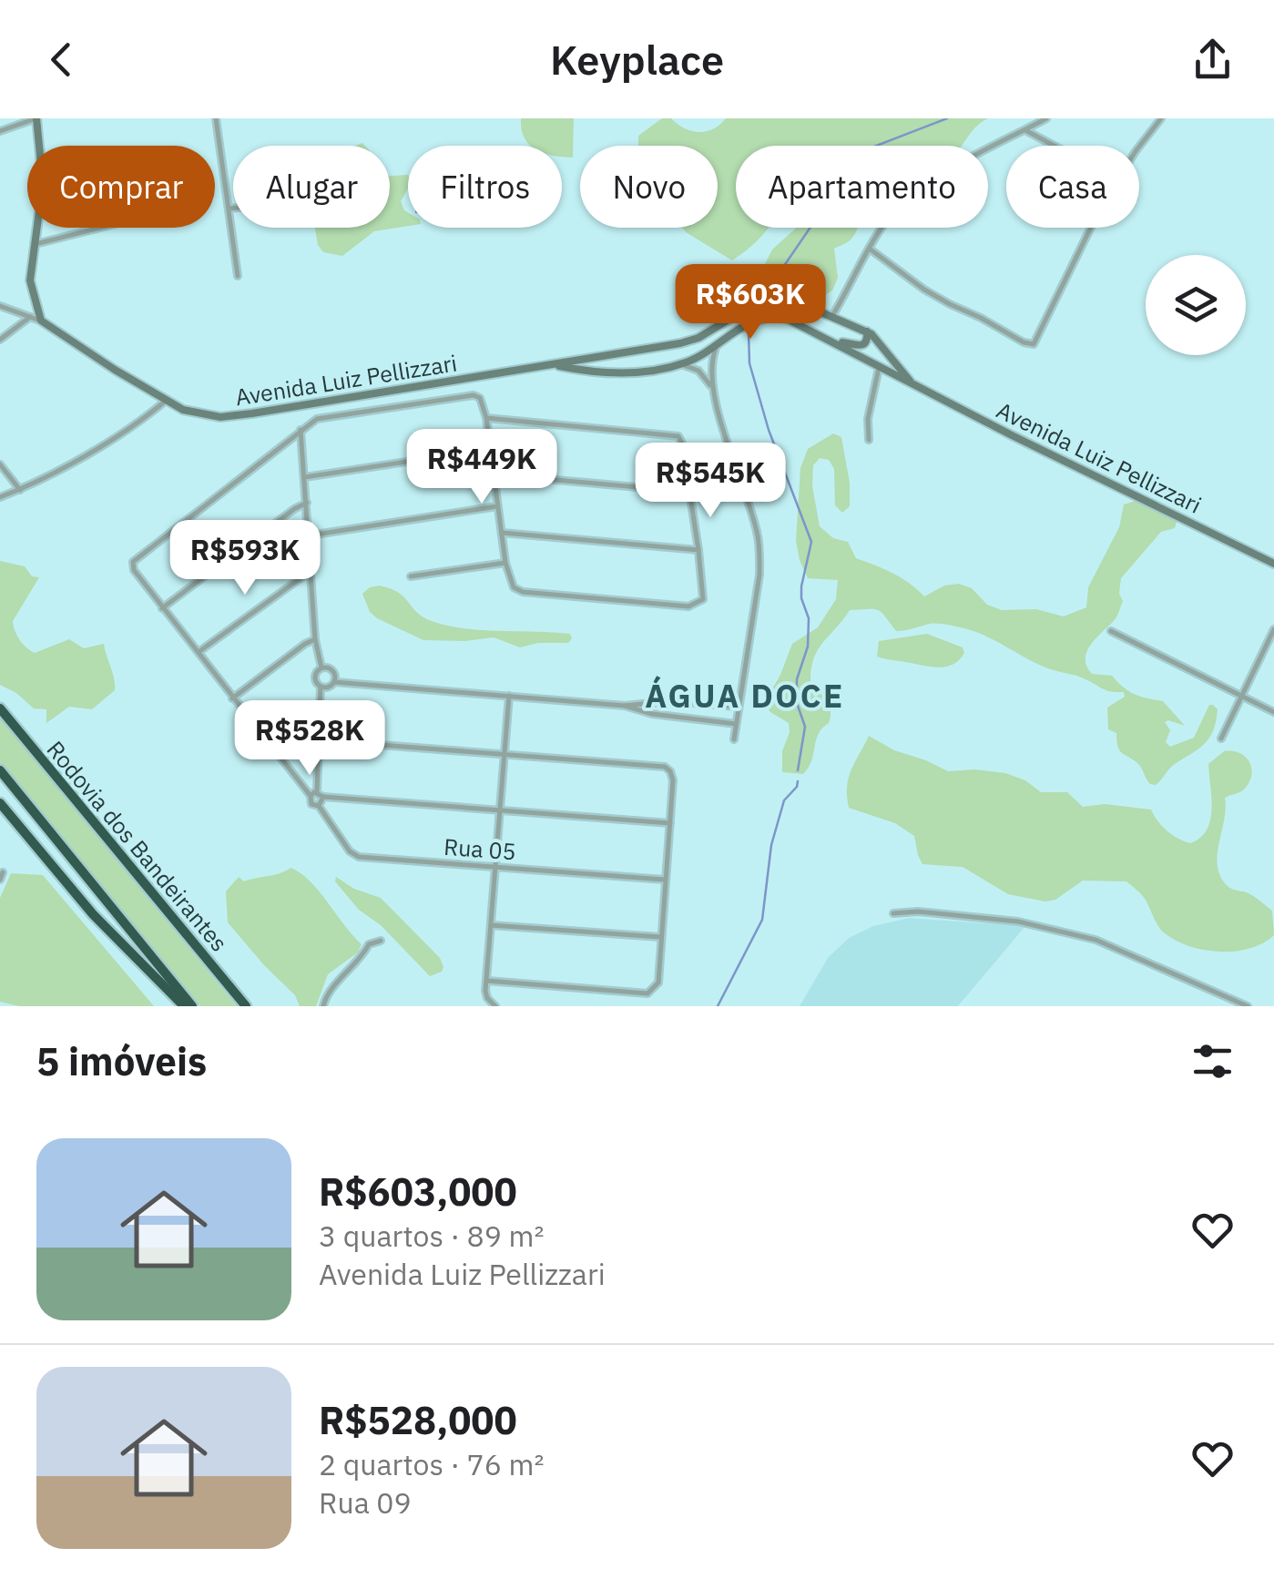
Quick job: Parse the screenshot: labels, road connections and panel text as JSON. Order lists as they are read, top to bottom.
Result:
{
  "streets": {
    "highway": ["Rodovia dos Bandeirantes"],
    "main road": ["Avenida Luiz Pellizzari"],
    "street": ["Rua 05"]
  },
  "districts": ["ÁGUA DOCE"],
  "page": {
    "header": "Keyplace",
    "chip": [
      "Comprar",
      "Alugar",
      "Filtros",
      "Novo",
      "Apartamento",
      "Casa"
    ],
    "price": [
      "R$603K",
      "R$449K",
      "R$545K",
      "R$593K",
      "R$528K"
    ],
    "heading": "5 imóveis",
    "list": [
      {
        "name": "R$603,000",
        "note": "3 quartos · 89 m² · Avenida Luiz Pellizzari"
      },
      {
        "name": "R$528,000",
        "note": "2 quartos · 76 m² · Rua 09"
      }
    ]
  }
}
